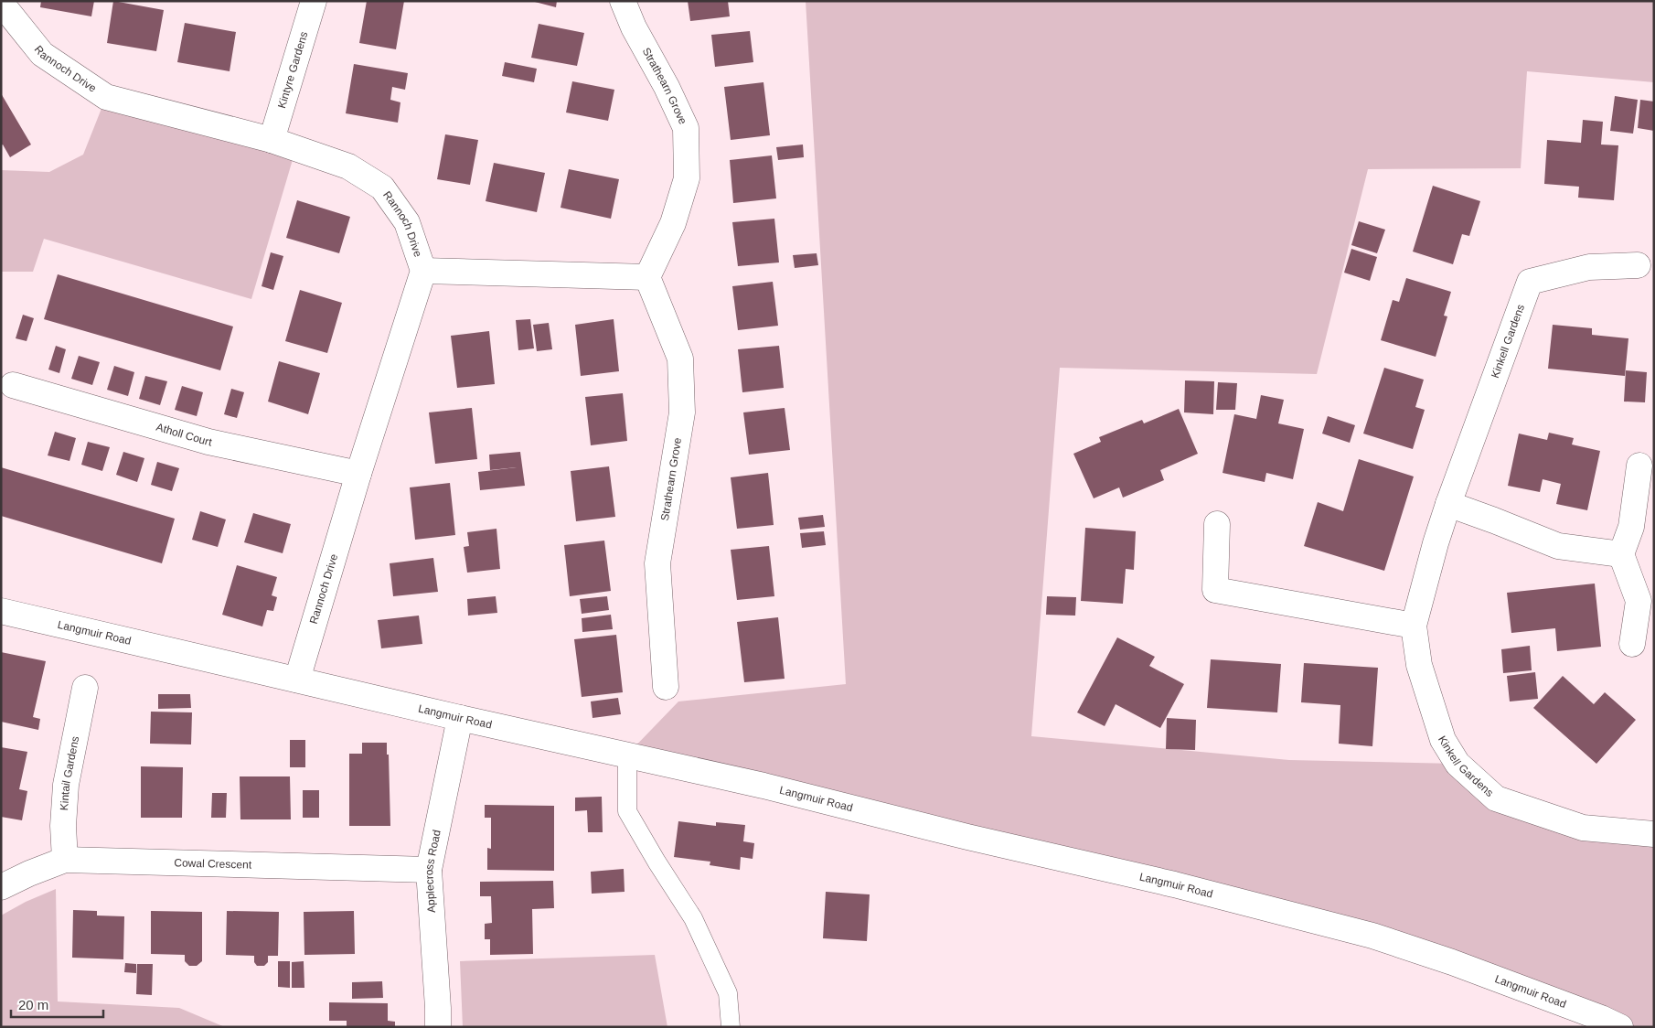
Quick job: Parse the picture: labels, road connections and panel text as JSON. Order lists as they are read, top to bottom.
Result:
{
  "streets": {
    "street": [
      "Rannoch Drive",
      "Kintyre Gardens",
      "Strathearn Grove",
      "Kinkell Gardens",
      "Atholl Court",
      "Langmuir Road",
      "Kintail Gardens",
      "Cowal Crescent",
      "Applecross Road"
    ]
  },
  "crossings": [
    ["Rannoch Drive", "Kintyre Gardens"],
    ["Rannoch Drive", "Atholl Court"],
    ["Rannoch Drive", "Langmuir Road"],
    ["Langmuir Road", "Applecross Road"],
    ["Kintail Gardens", "Cowal Crescent"],
    ["Cowal Crescent", "Applecross Road"]
  ],
  "scale_bar": "20 m"
}
